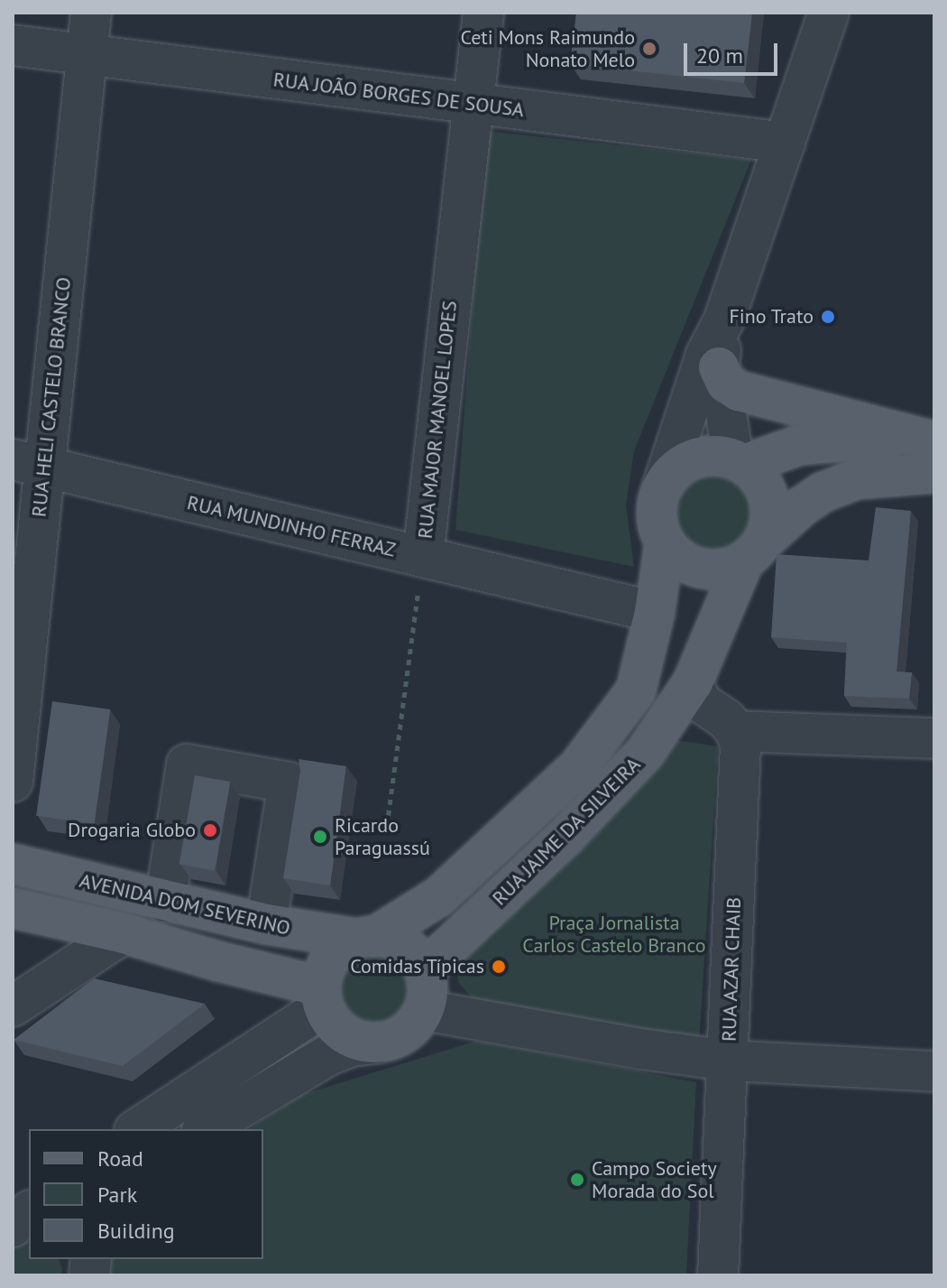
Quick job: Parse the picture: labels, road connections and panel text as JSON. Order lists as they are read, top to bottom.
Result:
{
  "streets": {
    "main road": ["RUA JAIME DA SILVEIRA", "AVENIDA DOM SEVERINO"],
    "street": [
      "RUA JOÃO BORGES DE SOUSA",
      "RUA HELI CASTELO BRANCO",
      "RUA MAJOR MANOEL LOPES",
      "RUA MUNDINHO FERRAZ",
      "RUA AZAR CHAIB"
    ]
  },
  "crossings": [
    ["RUA JOÃO BORGES DE SOUSA", "RUA HELI CASTELO BRANCO"],
    ["RUA JOÃO BORGES DE SOUSA", "RUA MAJOR MANOEL LOPES"],
    ["RUA HELI CASTELO BRANCO", "RUA MUNDINHO FERRAZ"],
    ["RUA MAJOR MANOEL LOPES", "RUA MUNDINHO FERRAZ"],
    ["RUA MUNDINHO FERRAZ", "RUA JAIME DA SILVEIRA"],
    ["RUA JAIME DA SILVEIRA", "AVENIDA DOM SEVERINO"]
  ],
  "parks": ["Praça Jornalista Carlos Castelo Branco"],
  "places": [
    "Ceti Mons Raimundo Nonato Melo",
    "Fino Trato",
    "Drogaria Globo",
    "Ricardo Paraguassú",
    "Comidas Típicas",
    "Campo Society Morada do Sol"
  ],
  "legend": ["Road", "Park", "Building"],
  "scale_bar": "20 m"
}
